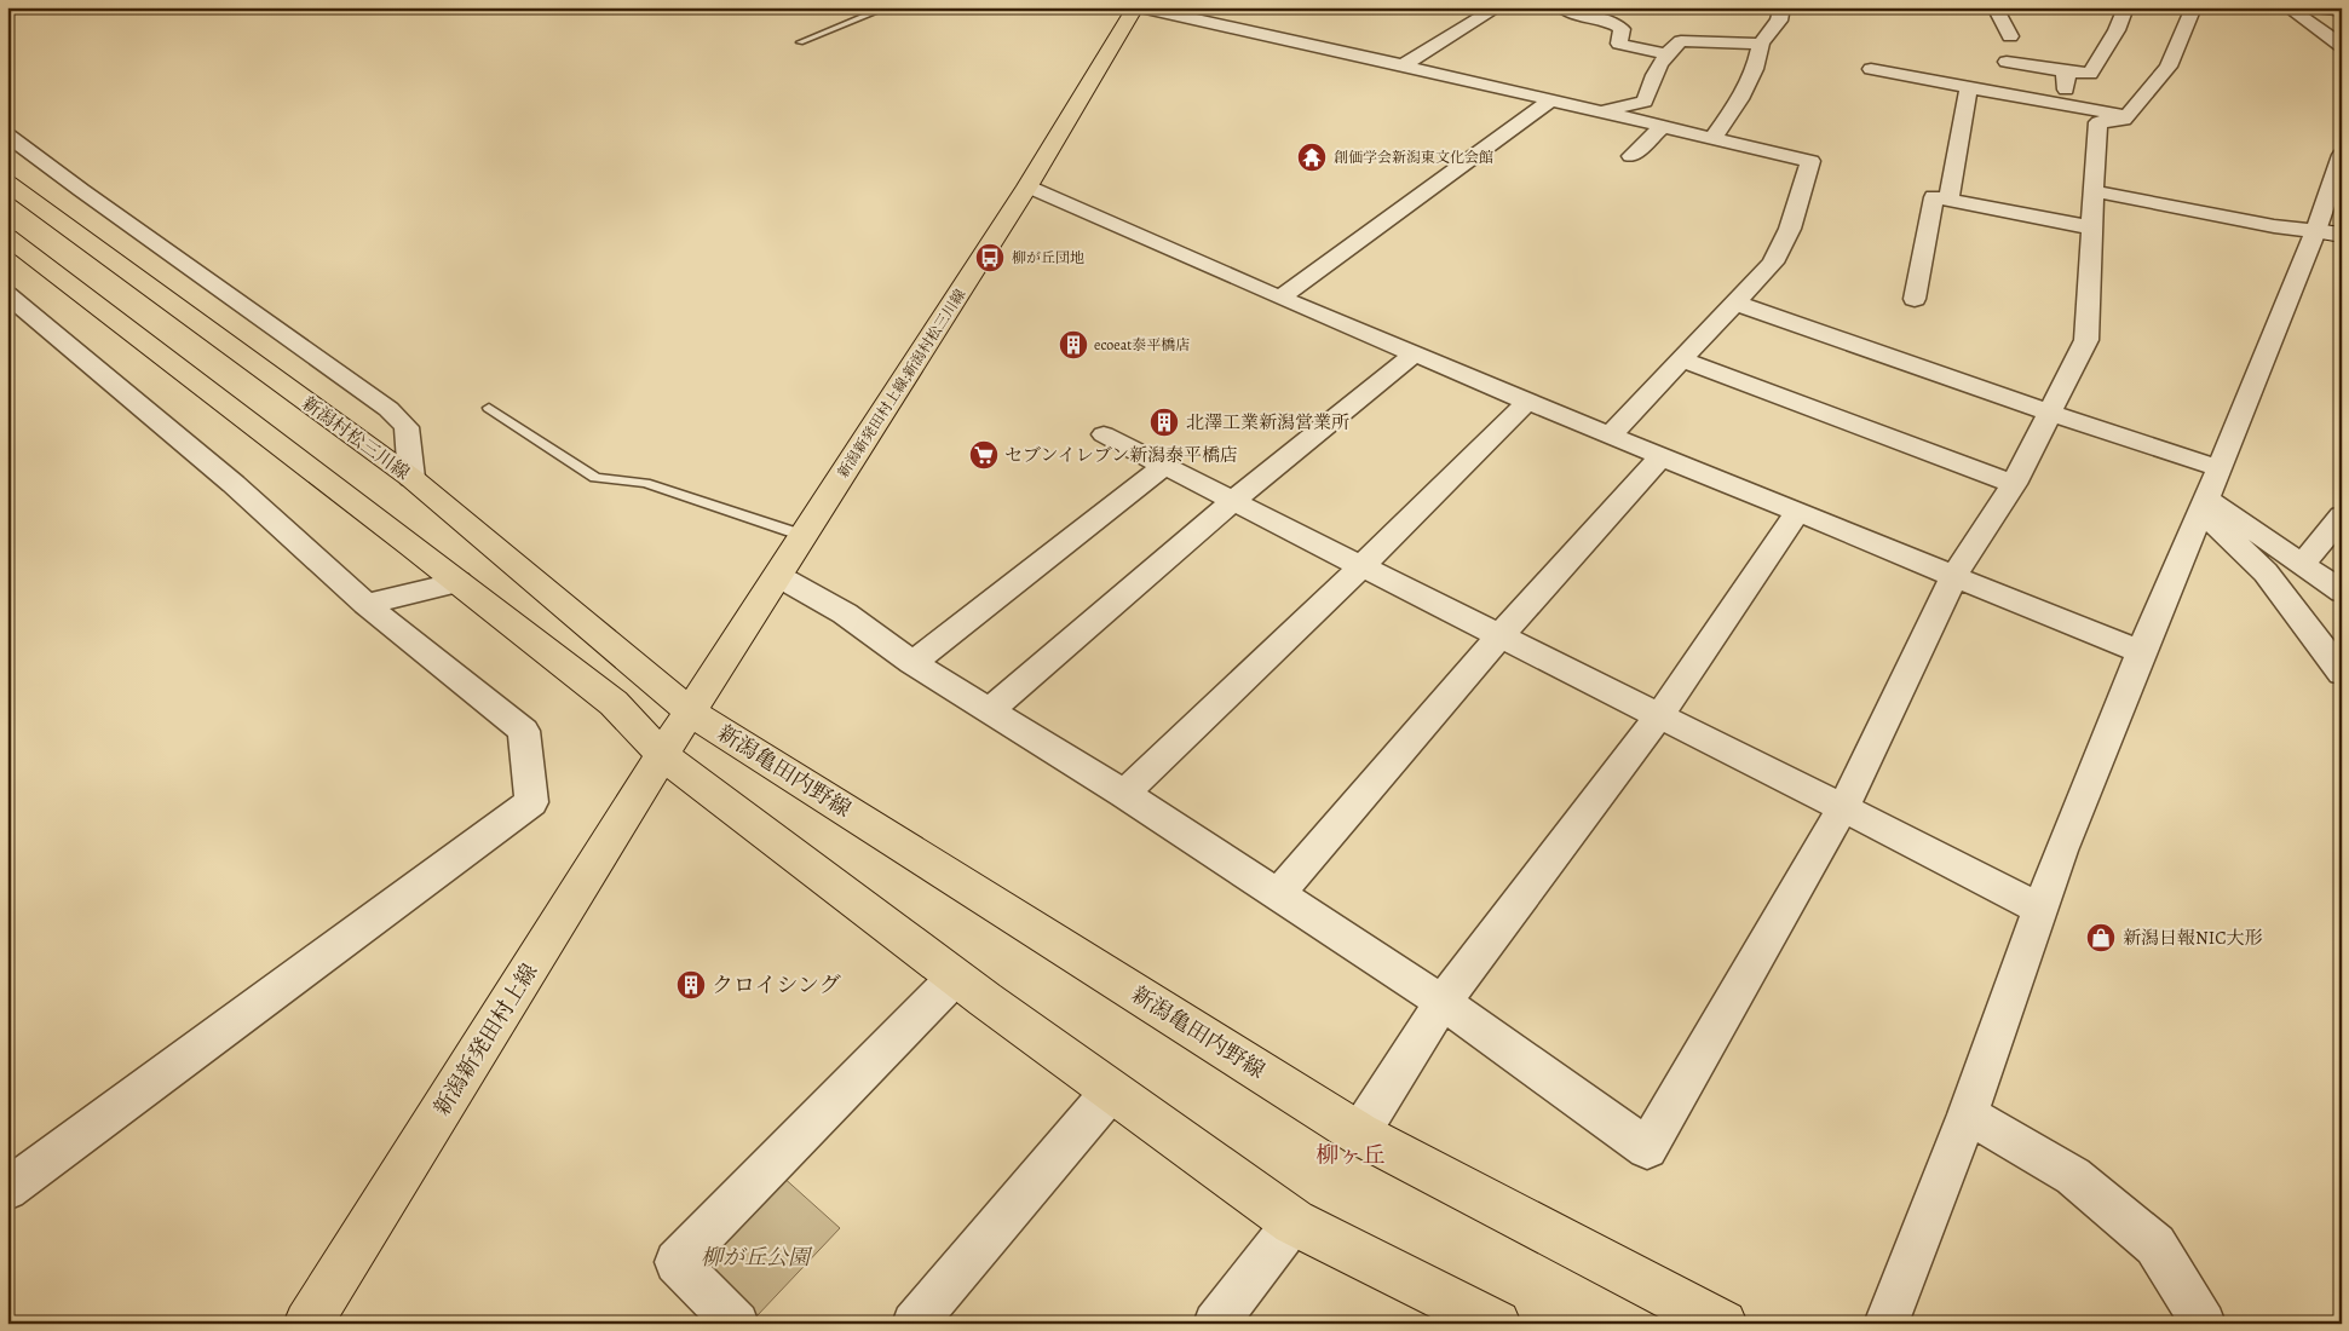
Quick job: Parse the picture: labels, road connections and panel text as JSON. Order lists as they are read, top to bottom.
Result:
{
  "streets": {
    "main road": [
      "新潟新発田村上線;新潟村松三川線",
      "新潟村松三川線",
      "新潟亀田内野線",
      "新潟新発田村上線"
    ]
  },
  "crossings": [
    ["新潟新発田村上線;新潟村松三川線", "新潟村松三川線"],
    ["新潟新発田村上線;新潟村松三川線", "新潟亀田内野線"],
    ["新潟新発田村上線;新潟村松三川線", "新潟新発田村上線"],
    ["新潟村松三川線", "新潟亀田内野線"]
  ],
  "districts": ["柳ヶ丘"],
  "parks": ["柳が丘公園"],
  "places": {
    "temple": ["創価学会新潟東文化会館"],
    "bus stop": ["柳が丘団地"],
    "building": ["ecoeat泰平橋店", "北澤工業新潟営業所", "クロイシング"],
    "supermarket": ["セブンイレブン新潟泰平橋店"],
    "shop": ["新潟日報NIC大形"]
  }
}
